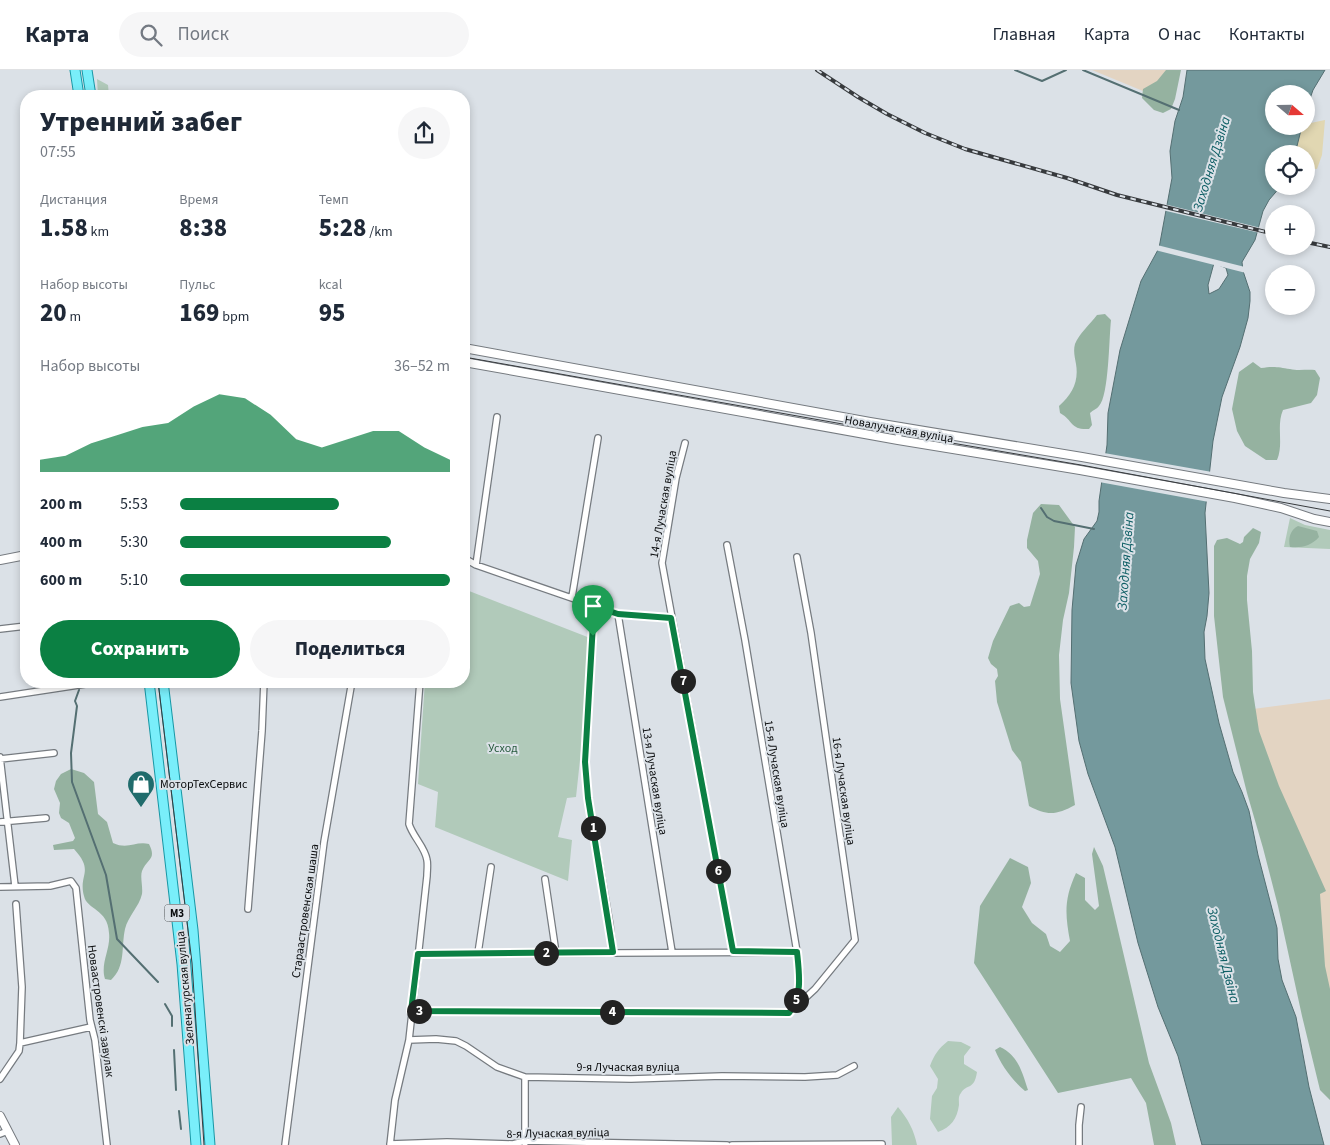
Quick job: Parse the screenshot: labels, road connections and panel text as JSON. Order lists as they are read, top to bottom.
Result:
{
  "streets": {
    "main road": ["Новалучаская вуліца", "М3", "Зеленагурская вуліца"],
    "street": [
      "14-я Лучаская вуліца",
      "15-я Лучаская вуліца",
      "13-я Лучаская вуліца",
      "16-я Лучаская вуліца",
      "Стараастровенская шаша",
      "Новаастровенскі завулак",
      "9-я Лучаская вуліца",
      "8-я Лучаская вуліца"
    ]
  },
  "crossings": [
    ["15-я Лучаская вуліца", "16-я Лучаская вуліца"]
  ],
  "water": ["Заходняя Дзвіна"],
  "parks": ["Усход"],
  "places": {
    "shop": ["МоторТехСервис"]
  },
  "north": "right",
  "page": {
    "header": "Карта",
    "search": "Поиск",
    "nav": [
      "Главная",
      "Карта",
      "О нас",
      "Контакты"
    ],
    "map_buttons": ["+", "−"],
    "heading": ["Утренний забег", "07:55"],
    "stats": [
      ["Дистанция", "1.58 km"],
      ["Время", "8:38"],
      ["Темп", "5:28 /km"],
      ["Набор высоты", "20 m"],
      ["Пульс", "169 bpm"],
      ["kcal", "95"]
    ],
    "chart": ["Набор высоты", "36–52 m"],
    "list": [
      {
        "name": "200 m",
        "note": "5:53"
      },
      {
        "name": "400 m",
        "note": "5:30"
      },
      {
        "name": "600 m",
        "note": "5:10"
      }
    ],
    "buttons": ["Сохранить", "Поделиться"],
    "pins": [
      "7",
      "1",
      "6",
      "2",
      "5",
      "3",
      "4"
    ]
  }
}
